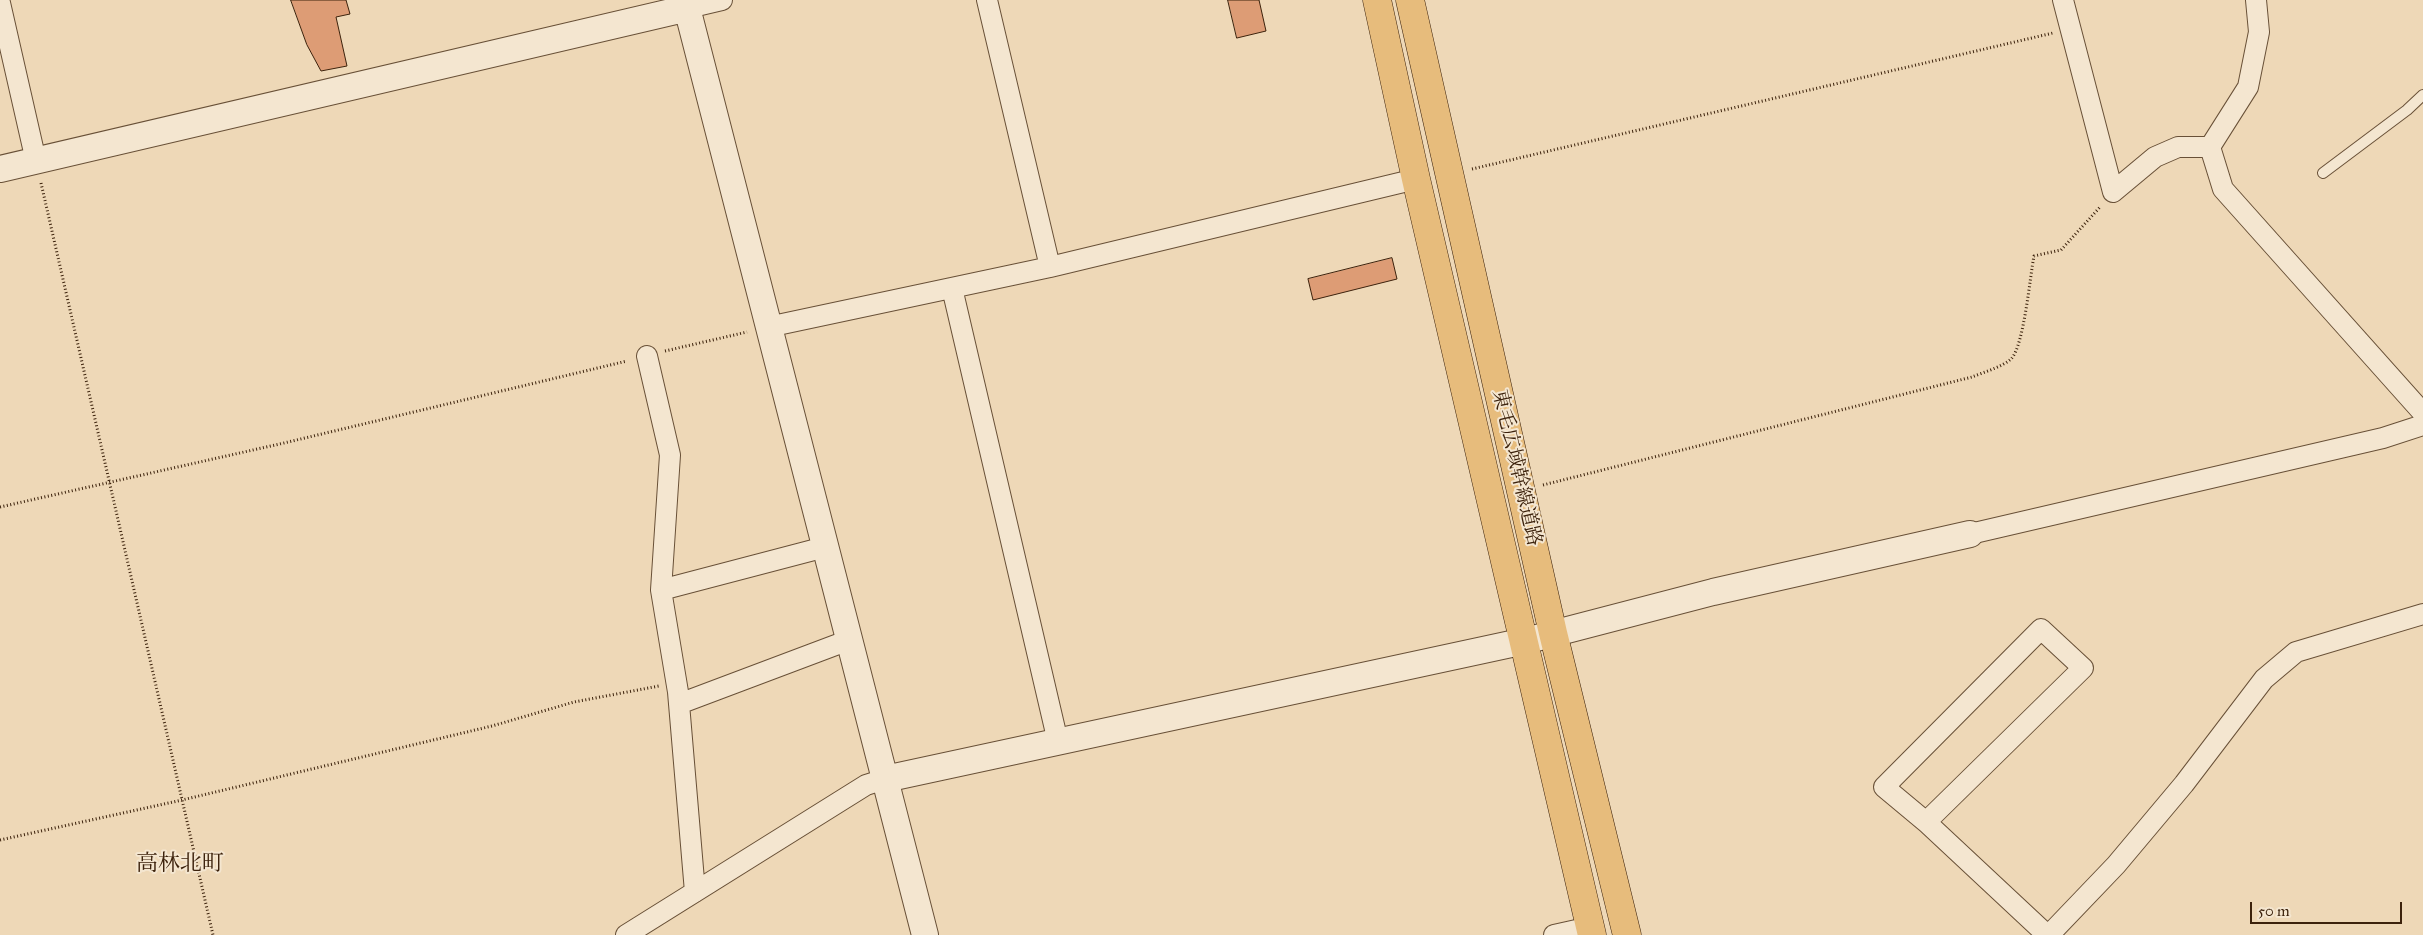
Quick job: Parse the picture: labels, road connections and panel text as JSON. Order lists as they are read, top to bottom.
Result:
{
  "streets": {
    "highway": ["東毛広域幹線道路"]
  },
  "districts": ["高林北町"],
  "scale_bar": "50 m"
}
